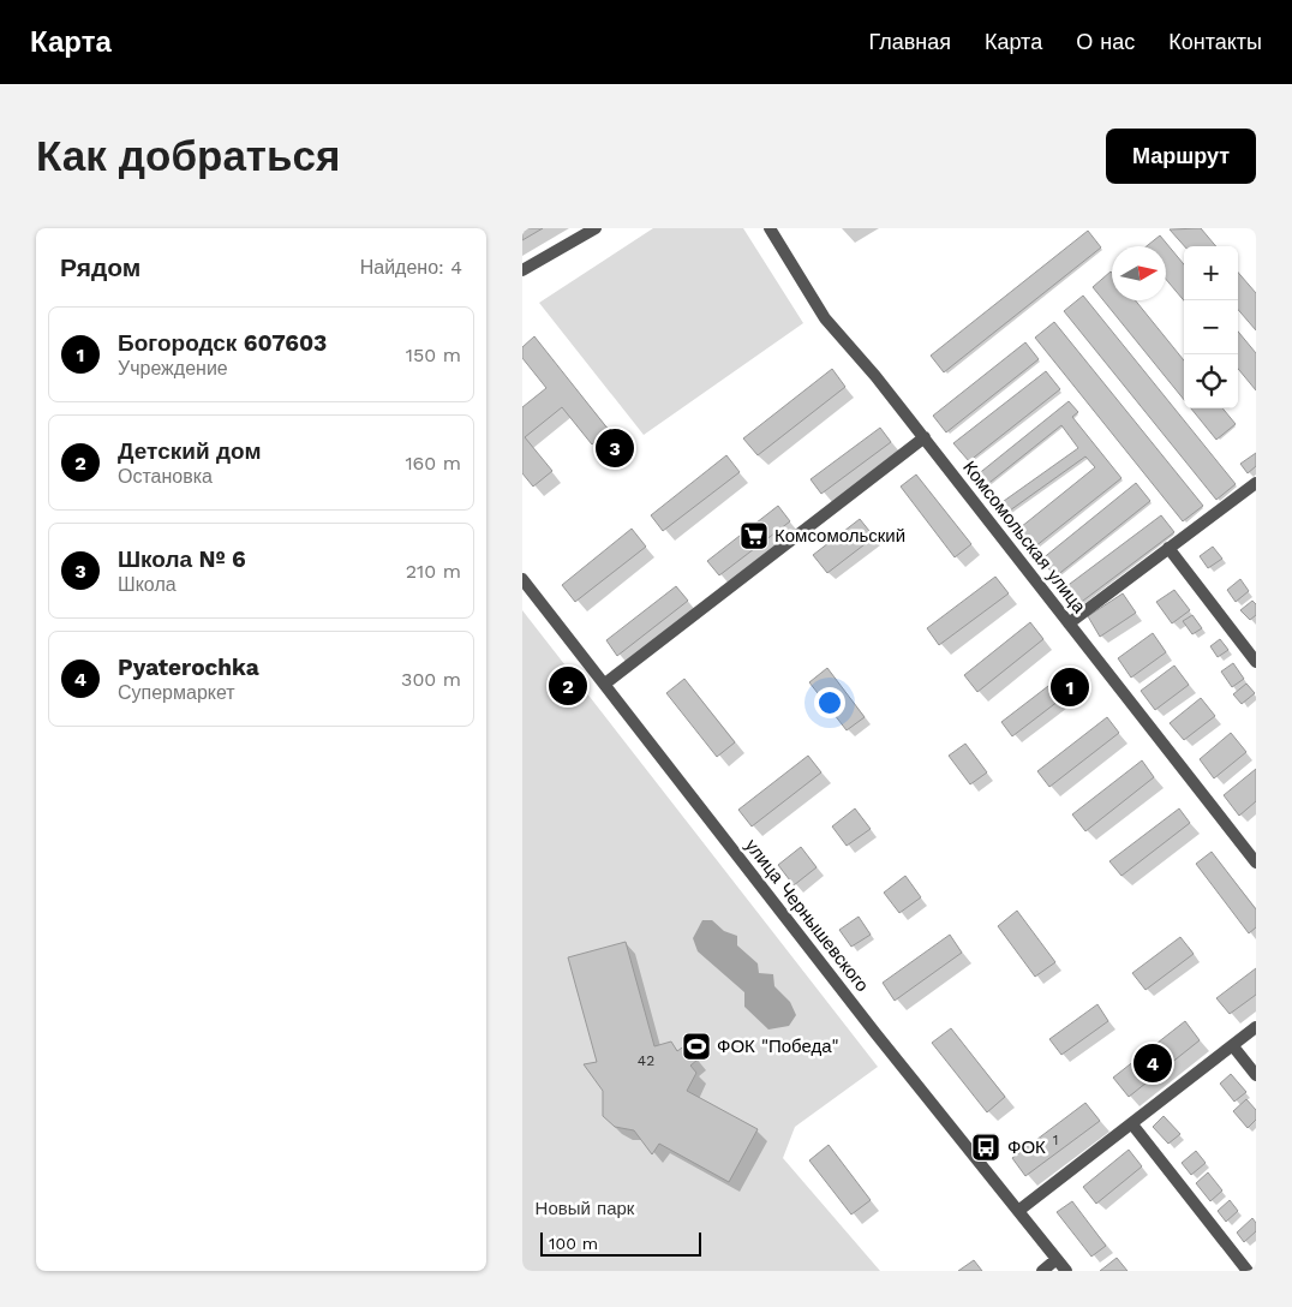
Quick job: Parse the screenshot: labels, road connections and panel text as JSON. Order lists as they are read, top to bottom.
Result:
{
  "streets": {
    "street": ["Комсомольская улица", "улица Чернышевского"]
  },
  "parks": ["Новый парк"],
  "places": {
    "supermarket": ["Комсомольский"],
    "sports": ["ФОК \"Победа\""],
    "bus stop": ["ФОК"]
  },
  "house_numbers": ["42", "1"],
  "scale_bar": "100 m",
  "north": "right",
  "page": {
    "header": "Карта",
    "nav": [
      "Главная",
      "Карта",
      "О нас",
      "Контакты"
    ],
    "buttons": "Маршрут",
    "title": "Как добраться",
    "heading": ["Рядом", "Найдено: 4"],
    "map_buttons": ["+", "−"],
    "list": [
      {
        "mark": "1",
        "name": "Богородск 607603",
        "note": "Учреждение",
        "value": "150 m"
      },
      {
        "mark": "2",
        "name": "Детский дом",
        "note": "Остановка",
        "value": "160 m"
      },
      {
        "mark": "3",
        "name": "Школа № 6",
        "note": "Школа",
        "value": "210 m"
      },
      {
        "mark": "4",
        "name": "Pyaterochka",
        "note": "Супермаркет",
        "value": "300 m"
      }
    ],
    "pins": [
      "3",
      "2",
      "1",
      "4"
    ],
    "scale": "100 m"
  }
}
